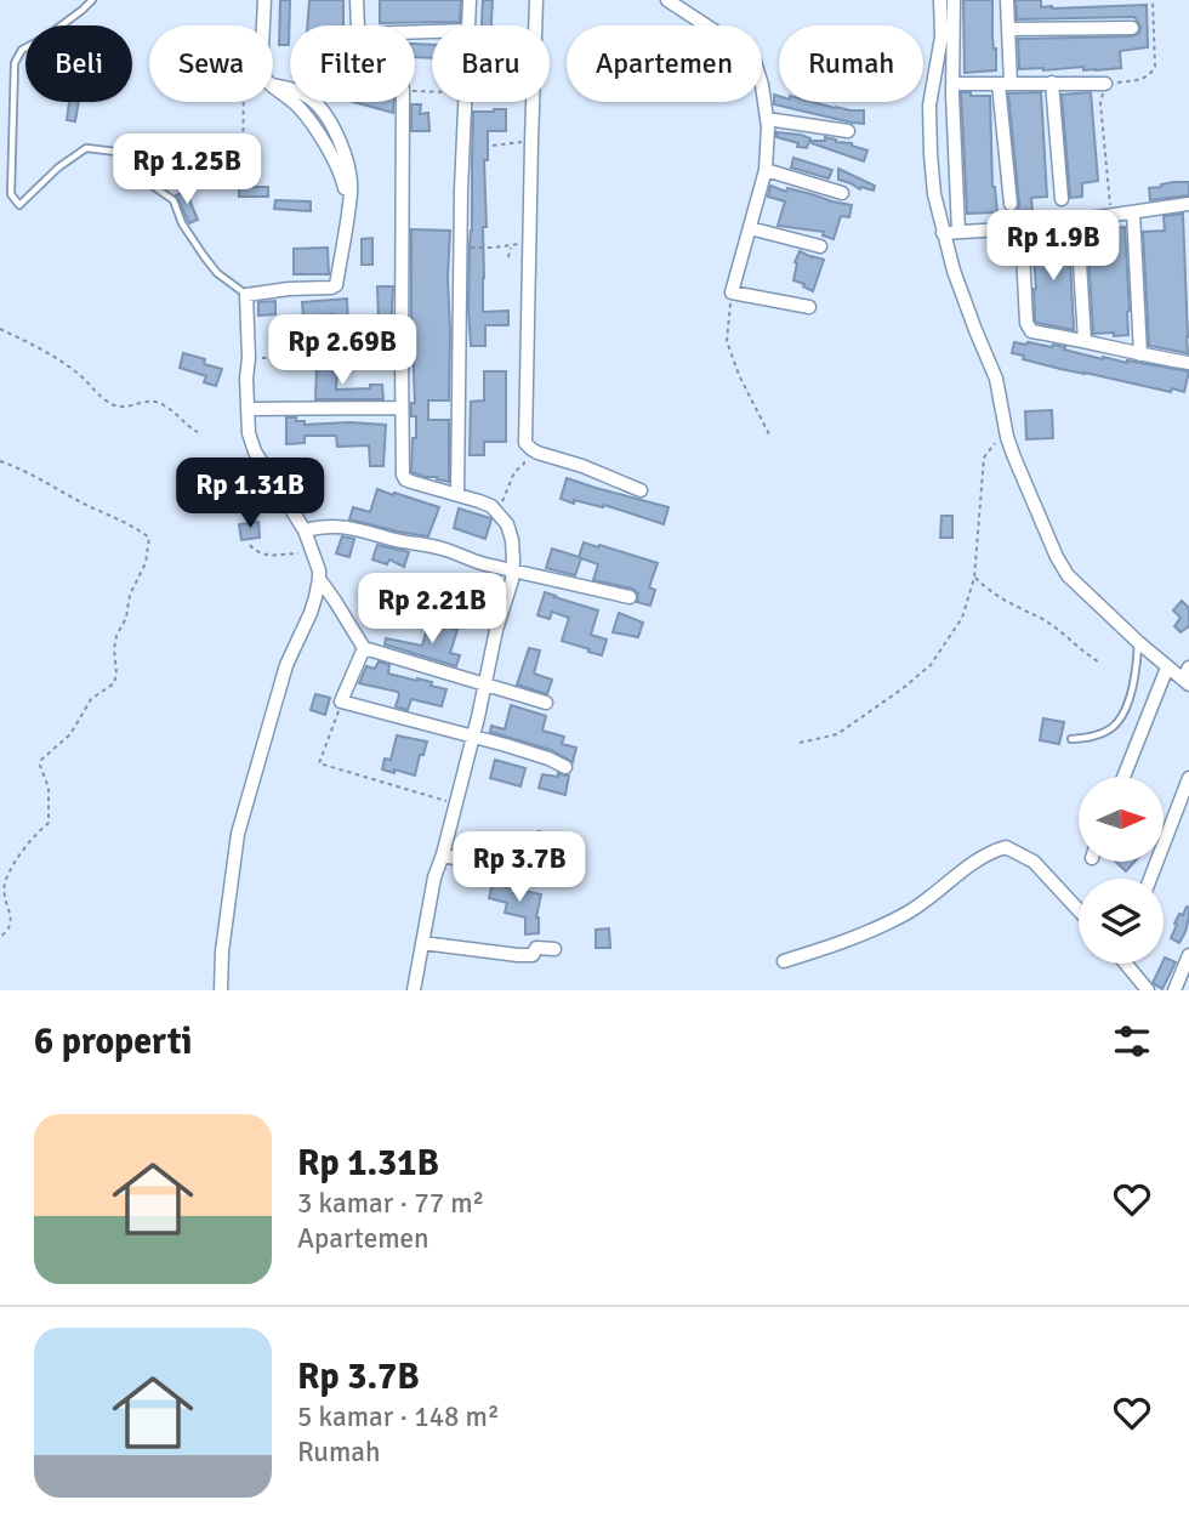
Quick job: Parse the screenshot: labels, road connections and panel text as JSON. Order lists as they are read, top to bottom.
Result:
{
  "north": "right",
  "page": {
    "chip": [
      "Beli",
      "Sewa",
      "Filter",
      "Baru",
      "Apartemen",
      "Rumah"
    ],
    "price": [
      "Rp 1.25B",
      "Rp 1.9B",
      "Rp 2.69B",
      "Rp 1.31B",
      "Rp 2.21B",
      "Rp 3.7B"
    ],
    "heading": "6 properti",
    "list": [
      {
        "name": "Rp 1.31B",
        "note": "3 kamar · 77 m² · Apartemen"
      },
      {
        "name": "Rp 3.7B",
        "note": "5 kamar · 148 m² · Rumah"
      }
    ]
  }
}
